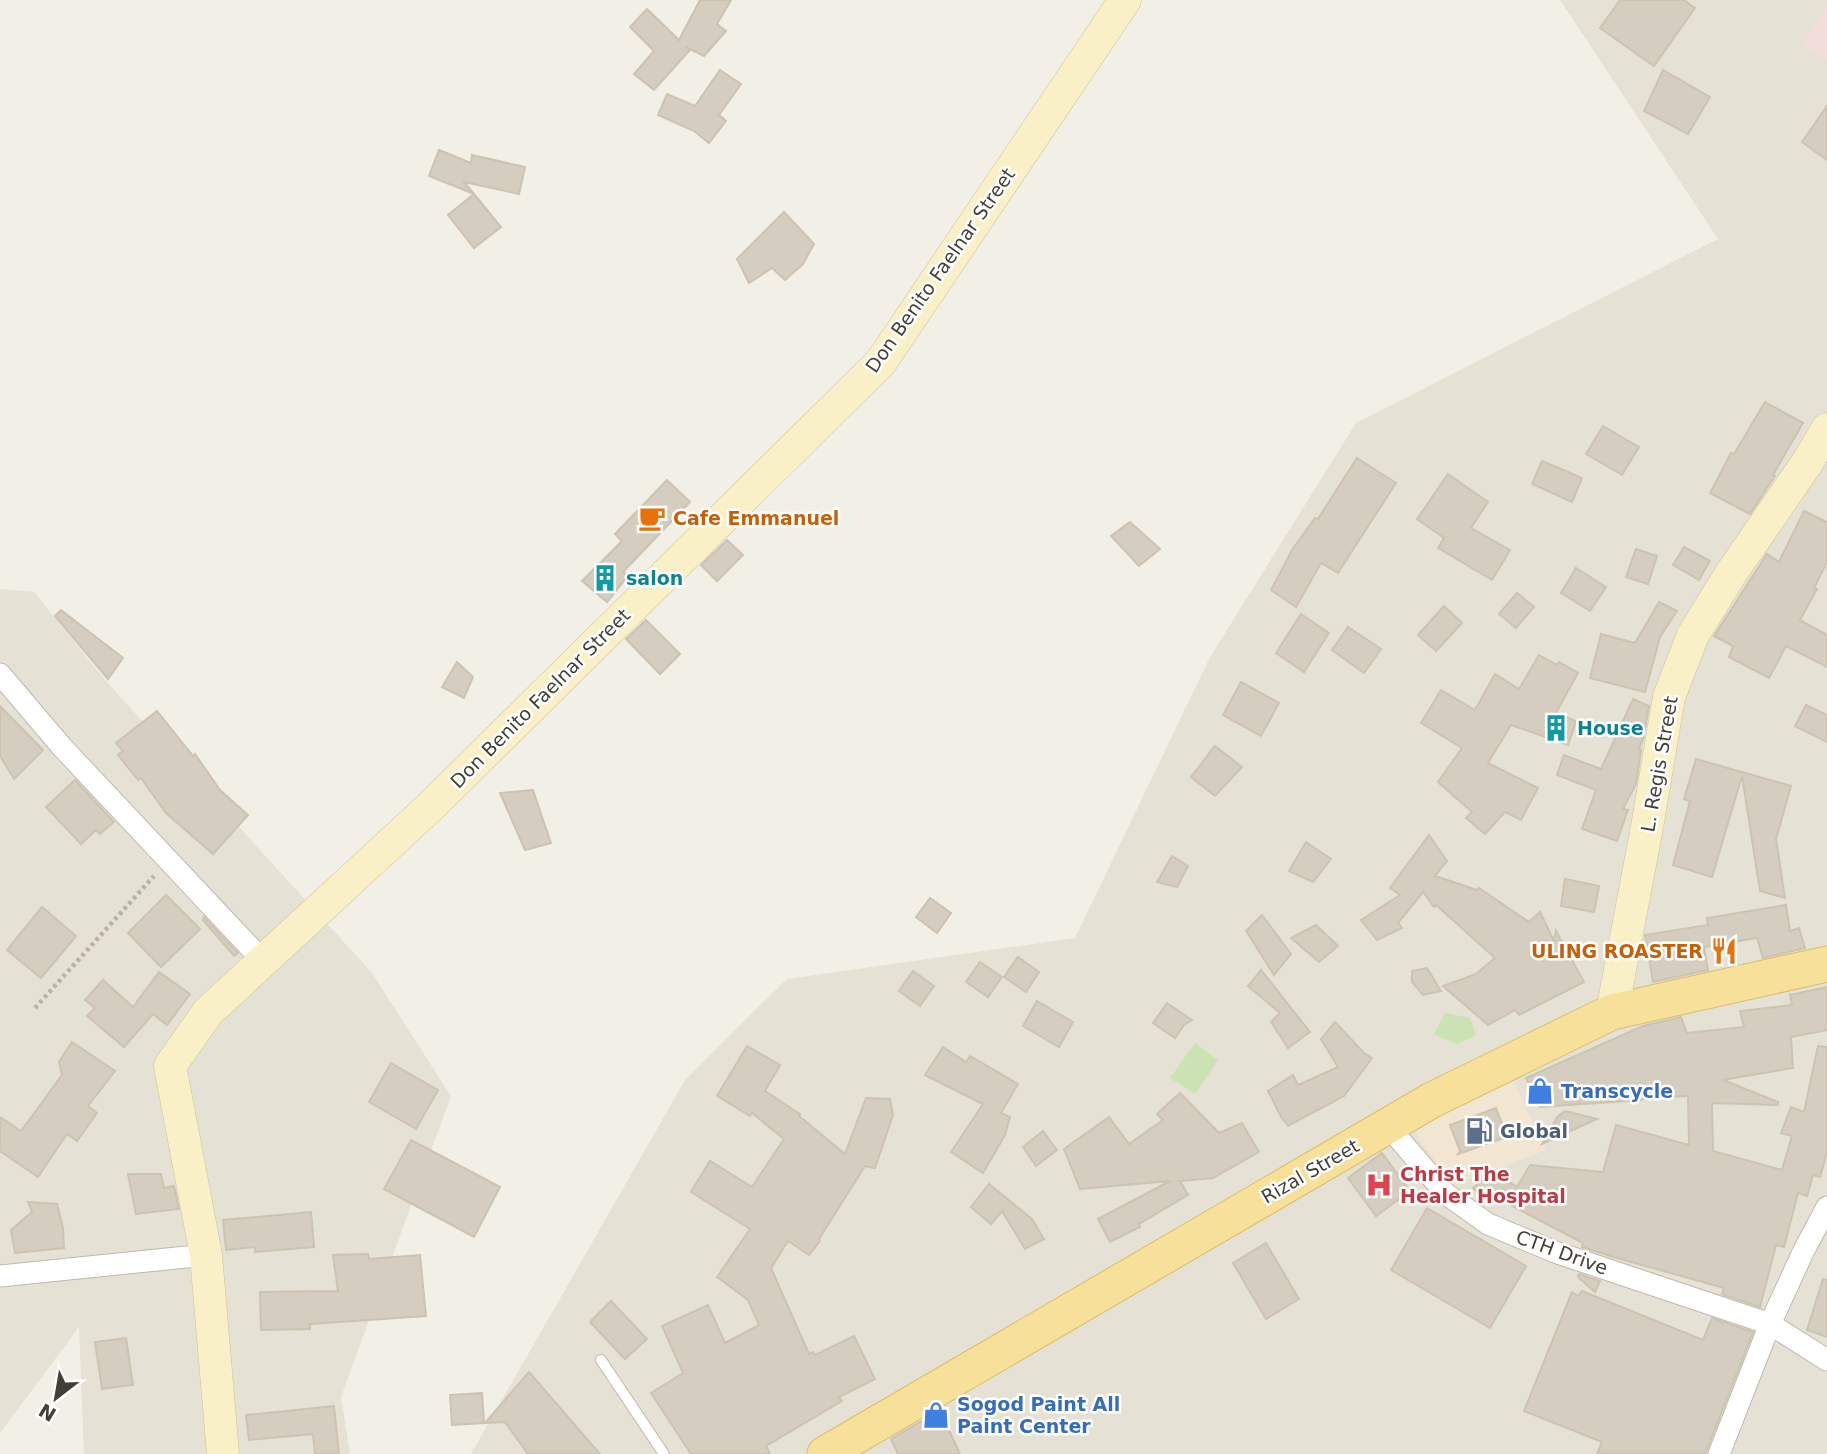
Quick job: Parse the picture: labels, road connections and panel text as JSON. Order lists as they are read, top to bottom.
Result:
{
  "streets": {
    "main road": ["Rizal Street"],
    "street": ["Don Benito Faelnar Street", "L. Regis Street", "CTH Drive"]
  },
  "crossings": [
    ["L. Regis Street", "Rizal Street"],
    ["Rizal Street", "CTH Drive"]
  ],
  "places": {
    "cafe": ["Cafe Emmanuel"],
    "building": ["salon", "House"],
    "restaurant": ["ULING ROASTER"],
    "shop": ["Transcycle", "Sogod Paint All Paint Center"],
    "fuel station": ["Global"],
    "hospital": ["Christ The Healer Hospital"]
  },
  "north": "bottom left"
}
